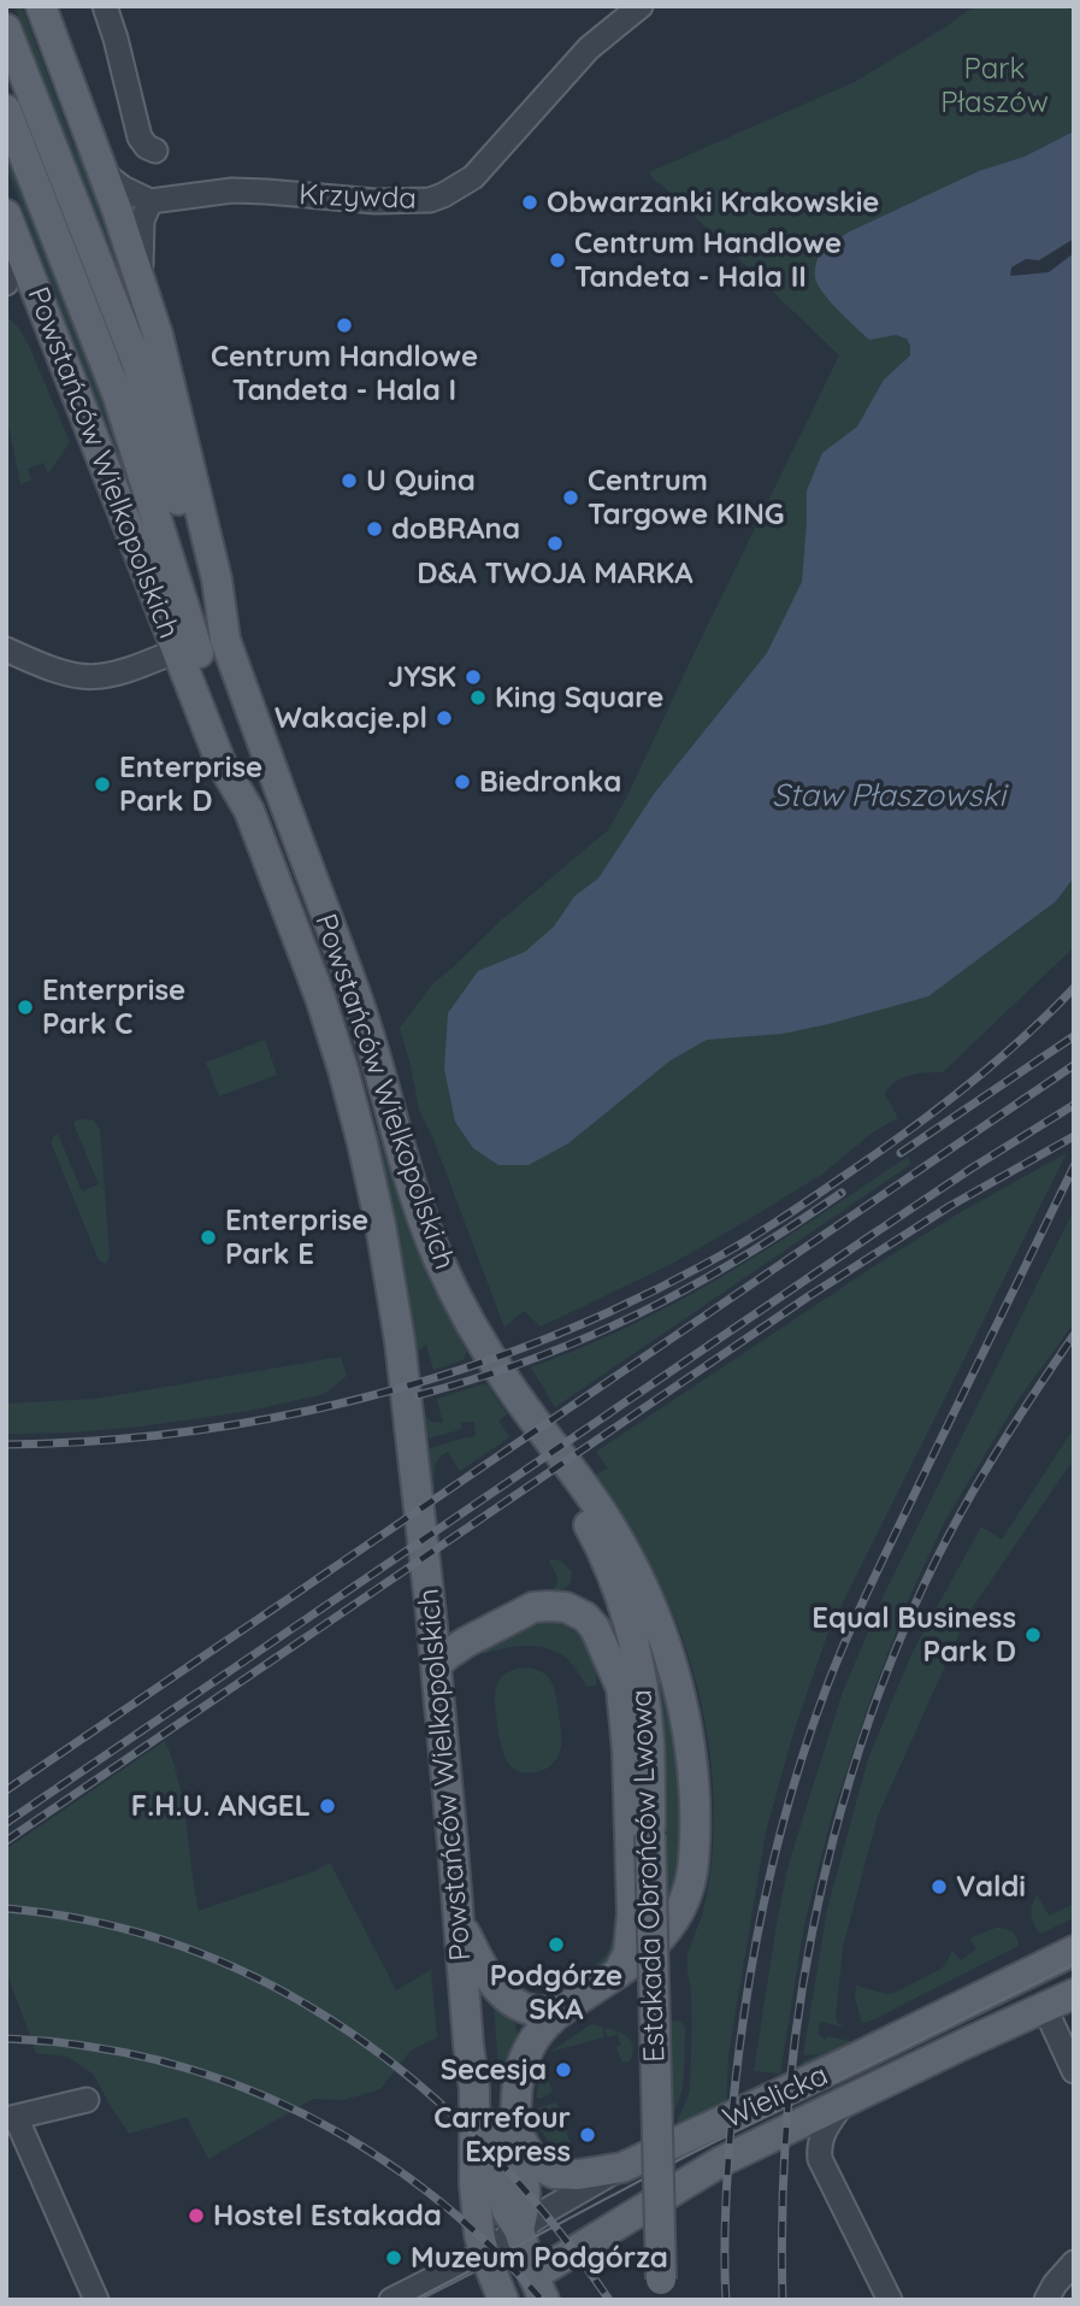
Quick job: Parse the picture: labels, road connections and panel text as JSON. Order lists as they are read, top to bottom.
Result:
{
  "streets": {
    "main road": ["Powstańców Wielkopolskich", "Estakada Obrońców Lwowa", "Wielicka"],
    "street": ["Krzywda"]
  },
  "crossings": [
    ["Powstańców Wielkopolskich", "Estakada Obrońców Lwowa"],
    ["Powstańców Wielkopolskich", "Wielicka"]
  ],
  "water": ["Staw Płaszowski"],
  "parks": ["Park Płaszów"],
  "places": [
    "Obwarzanki Krakowskie",
    "Centrum Handlowe Tandeta - Hala II",
    "Centrum Handlowe Tandeta - Hala I",
    "U Quina",
    "Centrum Targowe KING",
    "doBRAna",
    "D&A TWOJA MARKA",
    "JYSK",
    "King Square",
    "Wakacje.pl",
    "Biedronka",
    "Enterprise Park D",
    "Enterprise Park C",
    "Enterprise Park E",
    "Equal Business Park D",
    "F.H.U. ANGEL",
    "Valdi",
    "Podgórze SKA",
    "Secesja",
    "Carrefour Express",
    "Hostel Estakada",
    "Muzeum Podgórza"
  ]
}
